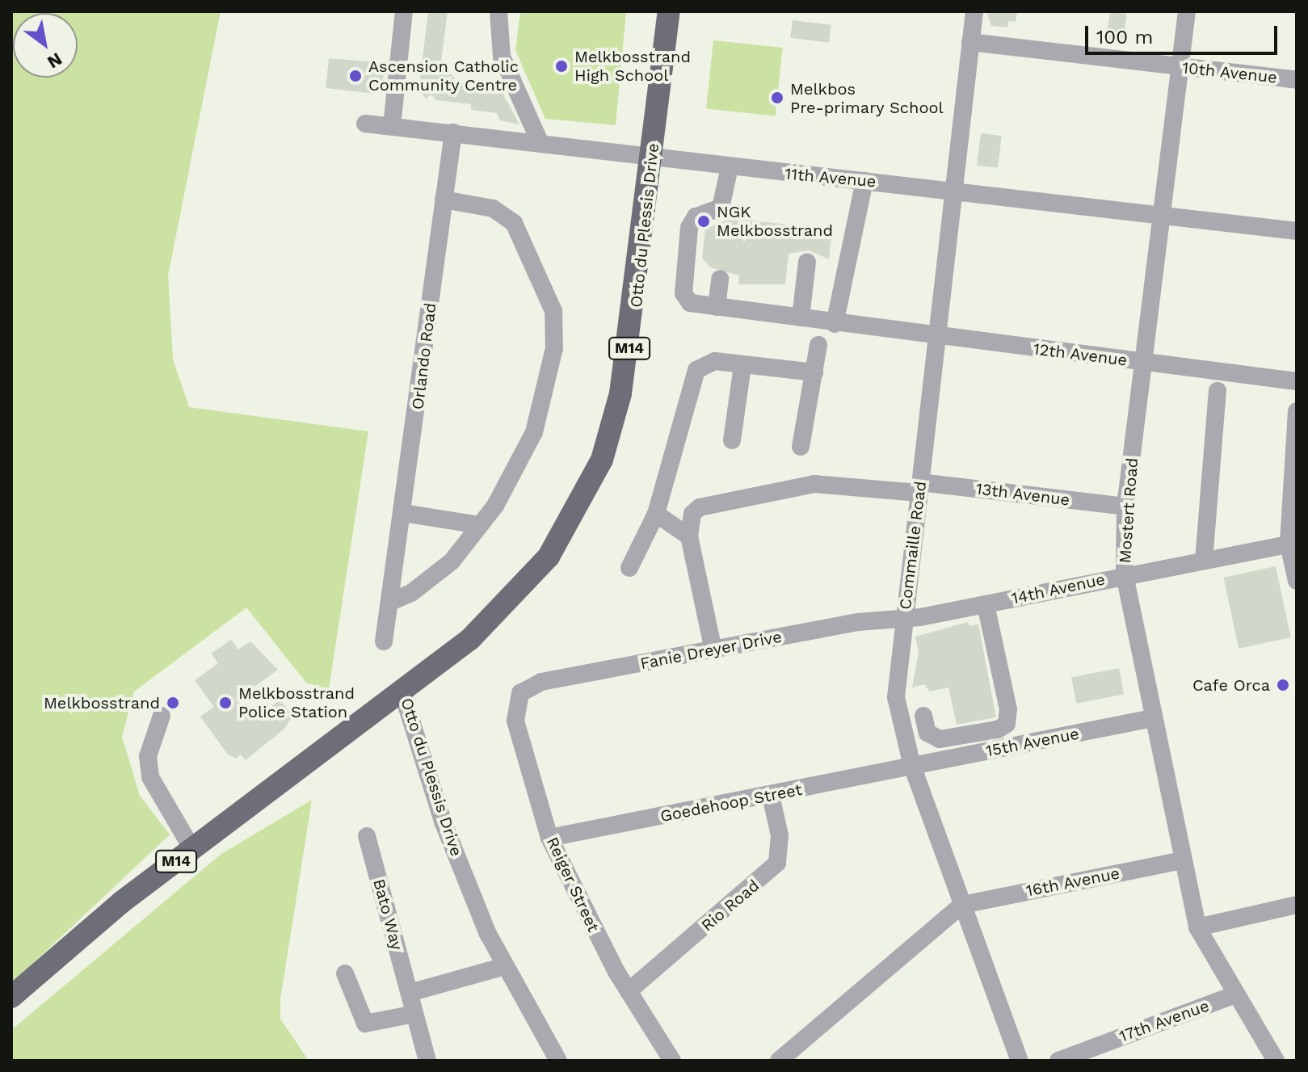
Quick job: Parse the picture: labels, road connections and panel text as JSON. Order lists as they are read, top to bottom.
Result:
{
  "streets": {
    "main road": ["Otto du Plessis Drive", "M14"],
    "street": [
      "10th Avenue",
      "11th Avenue",
      "12th Avenue",
      "Orlando Road",
      "13th Avenue",
      "Mostert Road",
      "Commaille Road",
      "14th Avenue",
      "Fanie Dreyer Drive",
      "15th Avenue",
      "Goedehoop Street",
      "16th Avenue",
      "Reiger Street",
      "Rio Road",
      "Bato Way",
      "17th Avenue"
    ]
  },
  "crossings": [
    ["10th Avenue", "Mostert Road"],
    ["10th Avenue", "Commaille Road"],
    ["11th Avenue", "Otto du Plessis Drive"],
    ["11th Avenue", "12th Avenue"],
    ["11th Avenue", "Orlando Road"],
    ["11th Avenue", "Mostert Road"],
    ["11th Avenue", "Commaille Road"],
    ["Otto du Plessis Drive", "M14"],
    ["12th Avenue", "Mostert Road"],
    ["12th Avenue", "Commaille Road"],
    ["13th Avenue", "Mostert Road"],
    ["13th Avenue", "Commaille Road"],
    ["Mostert Road", "14th Avenue"],
    ["Mostert Road", "15th Avenue"],
    ["Mostert Road", "16th Avenue"],
    ["Mostert Road", "17th Avenue"],
    ["Commaille Road", "14th Avenue"],
    ["Commaille Road", "Fanie Dreyer Drive"],
    ["Commaille Road", "15th Avenue"],
    ["Commaille Road", "Goedehoop Street"],
    ["Commaille Road", "16th Avenue"],
    ["14th Avenue", "Fanie Dreyer Drive"],
    ["Fanie Dreyer Drive", "Reiger Street"],
    ["15th Avenue", "Goedehoop Street"],
    ["Goedehoop Street", "Reiger Street"],
    ["Goedehoop Street", "Rio Road"],
    ["Reiger Street", "Rio Road"]
  ],
  "places": [
    "Melkbosstrand High School",
    "Ascension Catholic Community Centre",
    "Melkbos Pre-primary School",
    "NGK Melkbosstrand",
    "Cafe Orca",
    "Melkbosstrand",
    "Melkbosstrand Police Station"
  ],
  "scale_bar": "100 m",
  "north": "bottom right"
}
